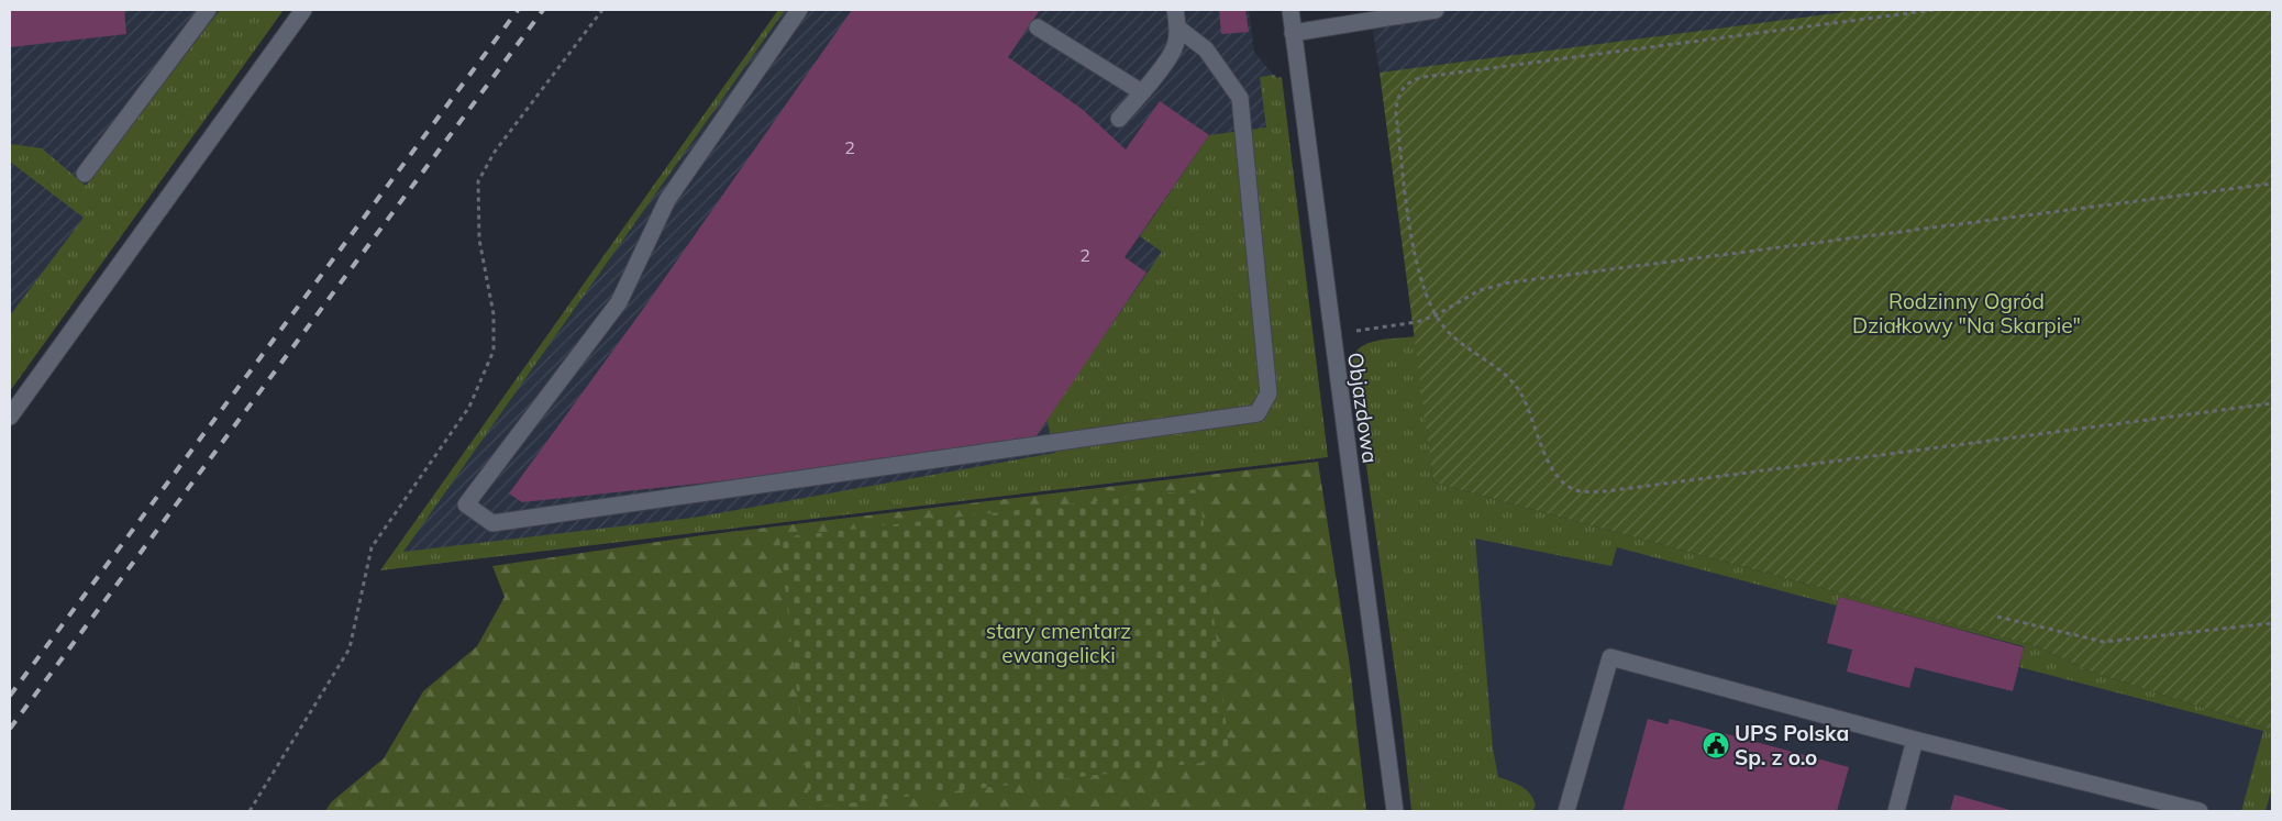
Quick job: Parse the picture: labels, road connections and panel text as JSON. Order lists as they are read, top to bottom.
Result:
{
  "streets": {
    "street": ["Objazdowa"]
  },
  "parks": ["Rodzinny Ogród Działkowy \"Na Skarpie\"", "stary cmentarz ewangelicki"],
  "places": {
    "public building": ["UPS Polska Sp. z o.o"]
  },
  "house_numbers": ["2", "2"]
}
